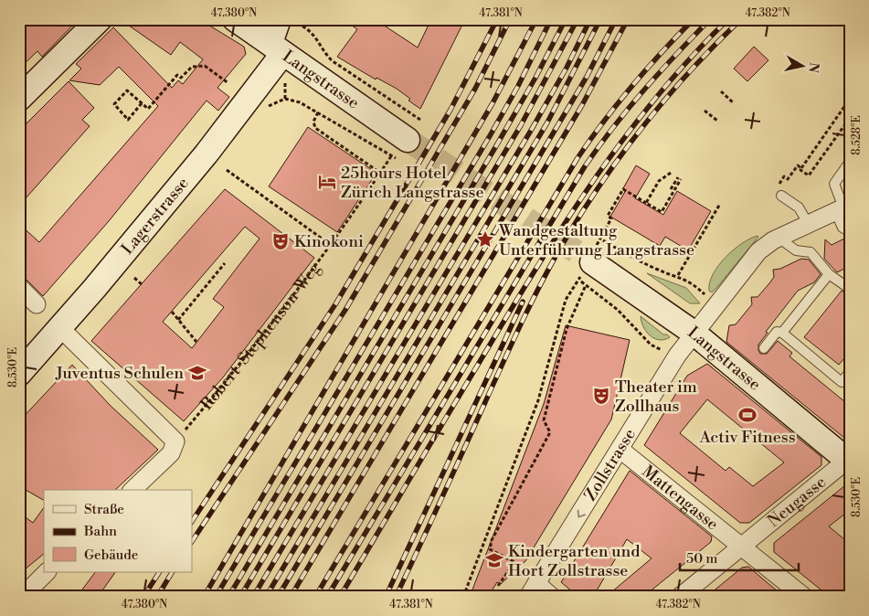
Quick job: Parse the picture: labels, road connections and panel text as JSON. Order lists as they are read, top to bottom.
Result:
{
  "streets": {
    "street": [
      "Langstrasse",
      "Lagerstrasse",
      "Zollstrasse",
      "Mattengasse",
      "Neugasse"
    ],
    "path": ["Robert-Stephenson-Weg"]
  },
  "crossings": [
    ["Langstrasse", "Lagerstrasse"],
    ["Langstrasse", "Robert-Stephenson-Weg"],
    ["Langstrasse", "Zollstrasse"],
    ["Langstrasse", "Neugasse"],
    ["Zollstrasse", "Mattengasse"],
    ["Mattengasse", "Neugasse"]
  ],
  "places": {
    "hotel": ["25hours Hotel Zürich Langstrasse"],
    "place": ["Wandgestaltung Unterführung Langstrasse"],
    "theatre": ["Kinokoni", "Theater im Zollhaus"],
    "school or university": ["Juventus Schulen", "Kindergarten und Hort Zollstrasse"],
    "sports": ["Activ Fitness"]
  },
  "legend": ["Straße", "Bahn", "Gebäude"],
  "scale_bar": "50 m",
  "north": "right",
  "coordinates": [
    "47.380°N",
    "47.381°N",
    "47.382°N",
    "8.528°E",
    "8.530°E"
  ]
}
